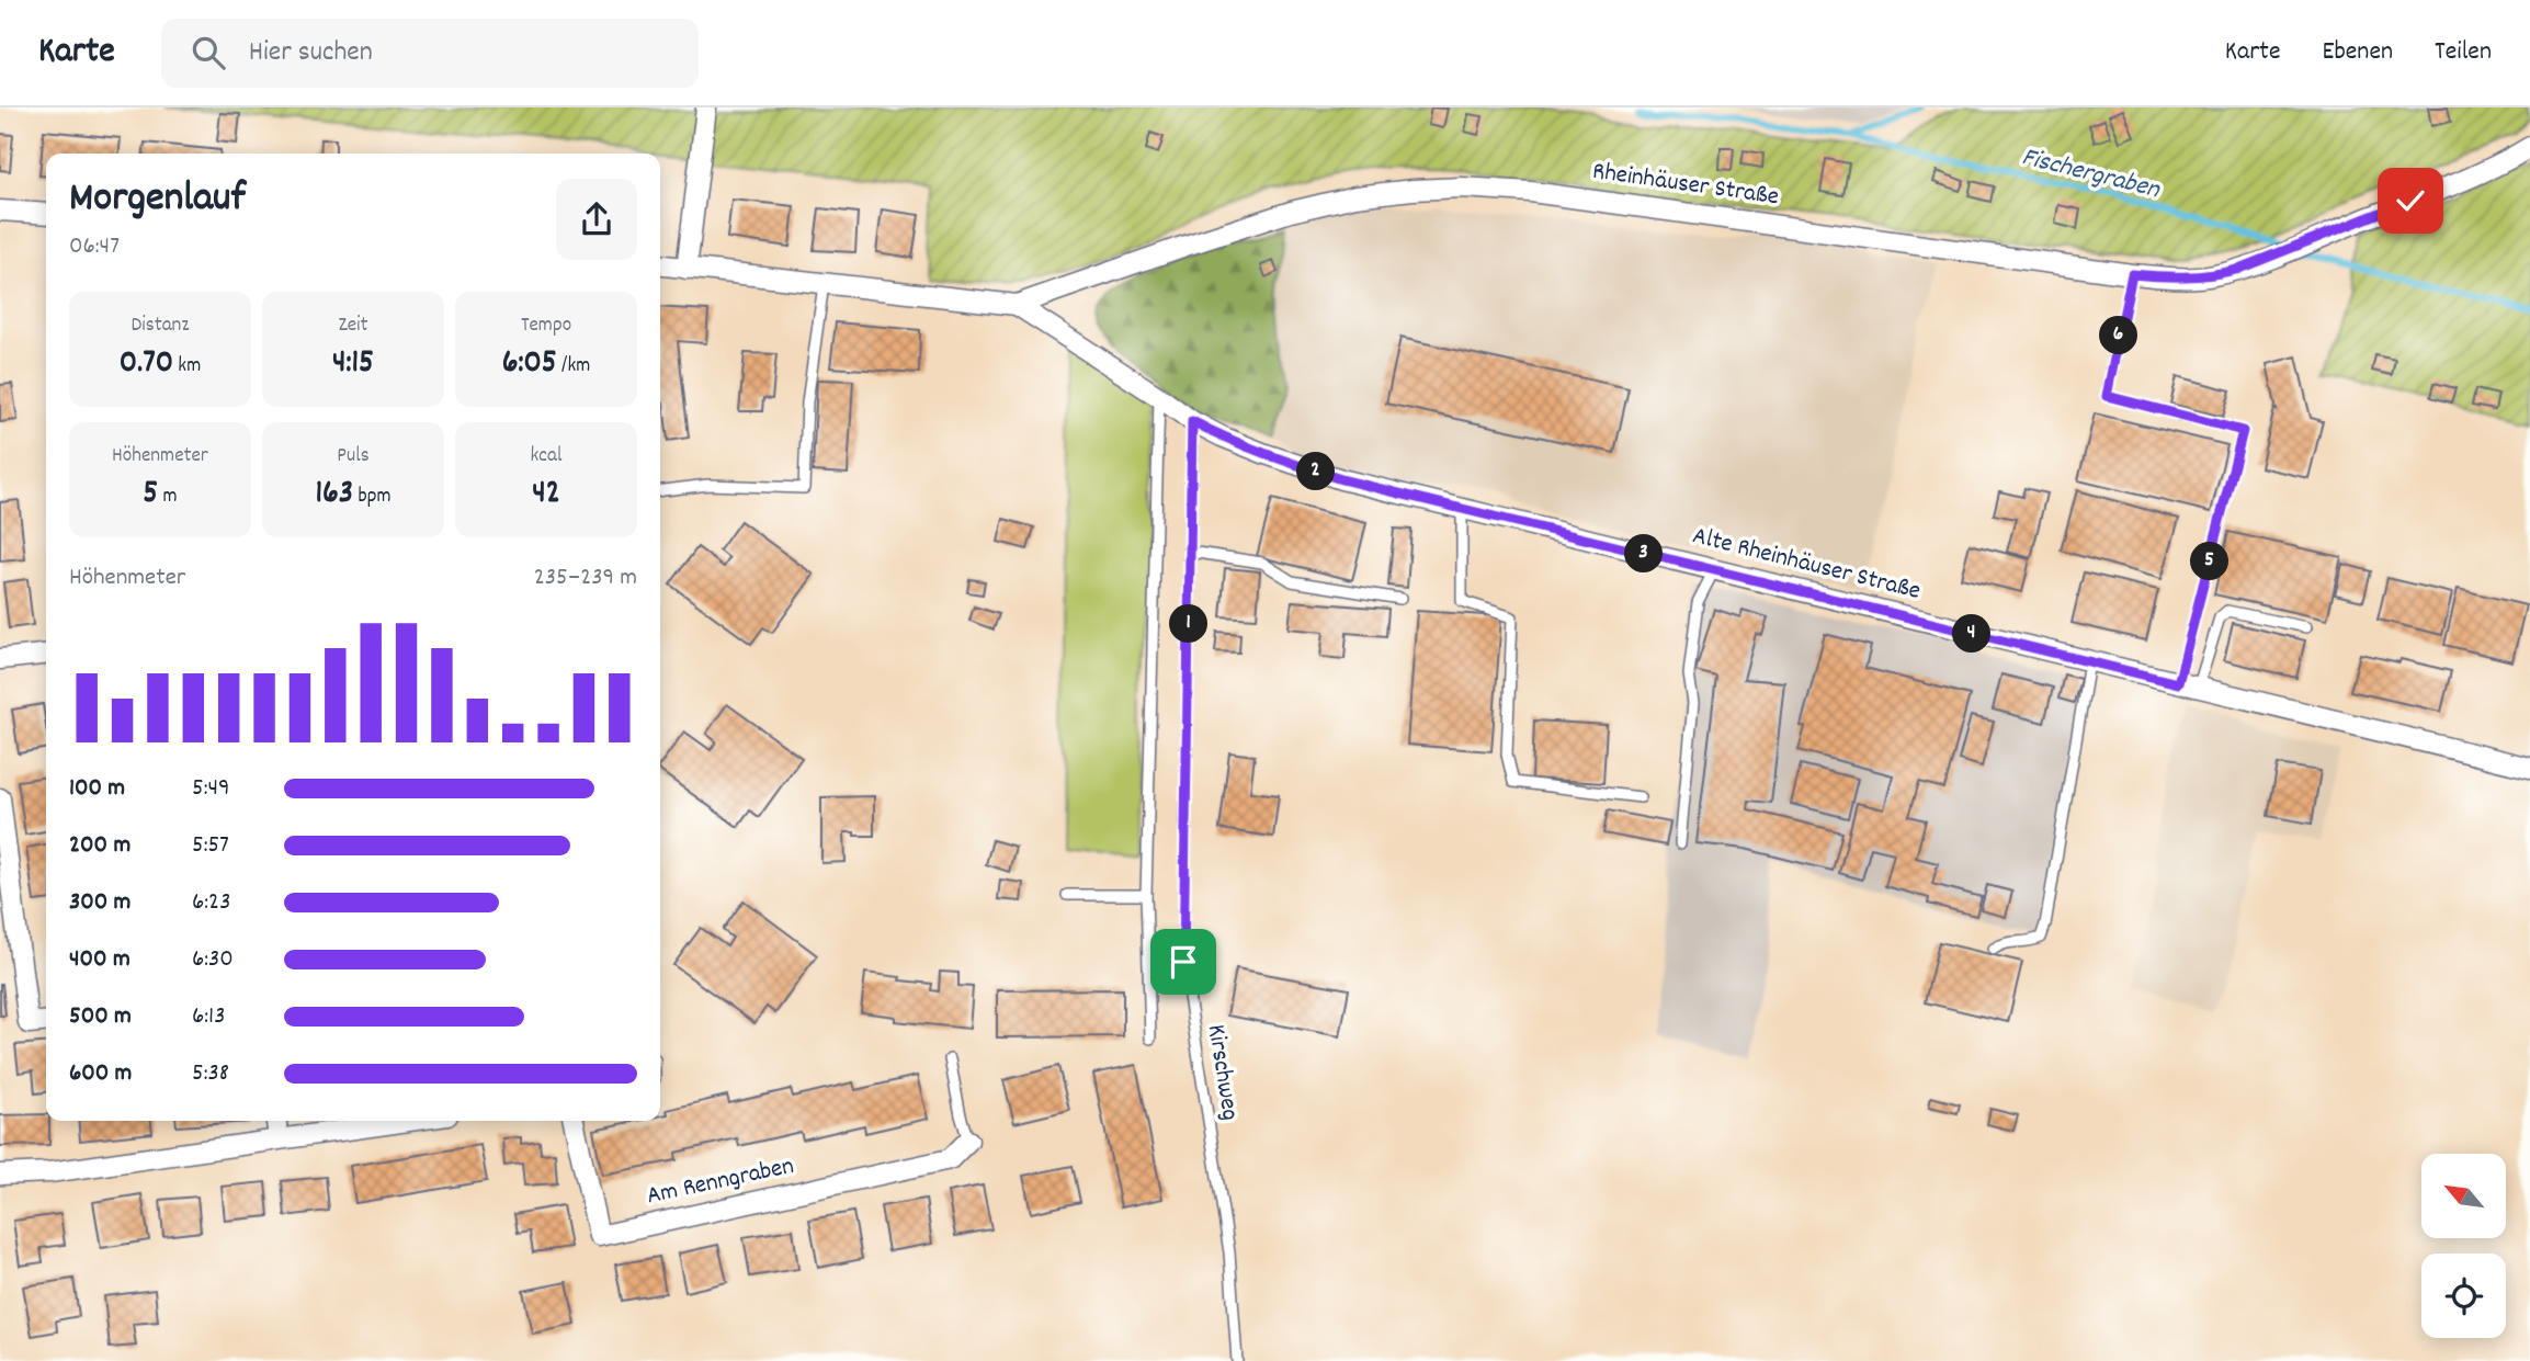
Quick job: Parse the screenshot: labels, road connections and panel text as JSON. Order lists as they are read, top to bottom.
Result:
{
  "streets": {
    "street": ["Rheinhäuser Straße", "Alte Rheinhäuser Straße", "Am Renngraben"],
    "lane": ["Kirschweg"]
  },
  "crossings": [
    ["Rheinhäuser Straße", "Alte Rheinhäuser Straße"],
    ["Alte Rheinhäuser Straße", "Kirschweg"]
  ],
  "water": ["Fischergraben"],
  "north": "top left",
  "page": {
    "header": "Karte",
    "search": "Hier suchen",
    "nav": ["Karte", "Ebenen", "Teilen"],
    "heading": ["Morgenlauf", "06:47"],
    "stats": [
      ["Distanz", "0.70 km"],
      ["Zeit", "4:15"],
      ["Tempo", "6:05 /km"],
      ["Höhenmeter", "5 m"],
      ["Puls", "163 bpm"],
      ["kcal", "42"]
    ],
    "pins": [
      "6",
      "2",
      "3",
      "5",
      "1",
      "4"
    ],
    "chart": ["Höhenmeter", "235–239 m"],
    "list": [
      {
        "name": "100 m",
        "note": "5:49"
      },
      {
        "name": "200 m",
        "note": "5:57"
      },
      {
        "name": "300 m",
        "note": "6:23"
      },
      {
        "name": "400 m",
        "note": "6:30"
      },
      {
        "name": "500 m",
        "note": "6:13"
      },
      {
        "name": "600 m",
        "note": "5:38"
      }
    ]
  }
}
